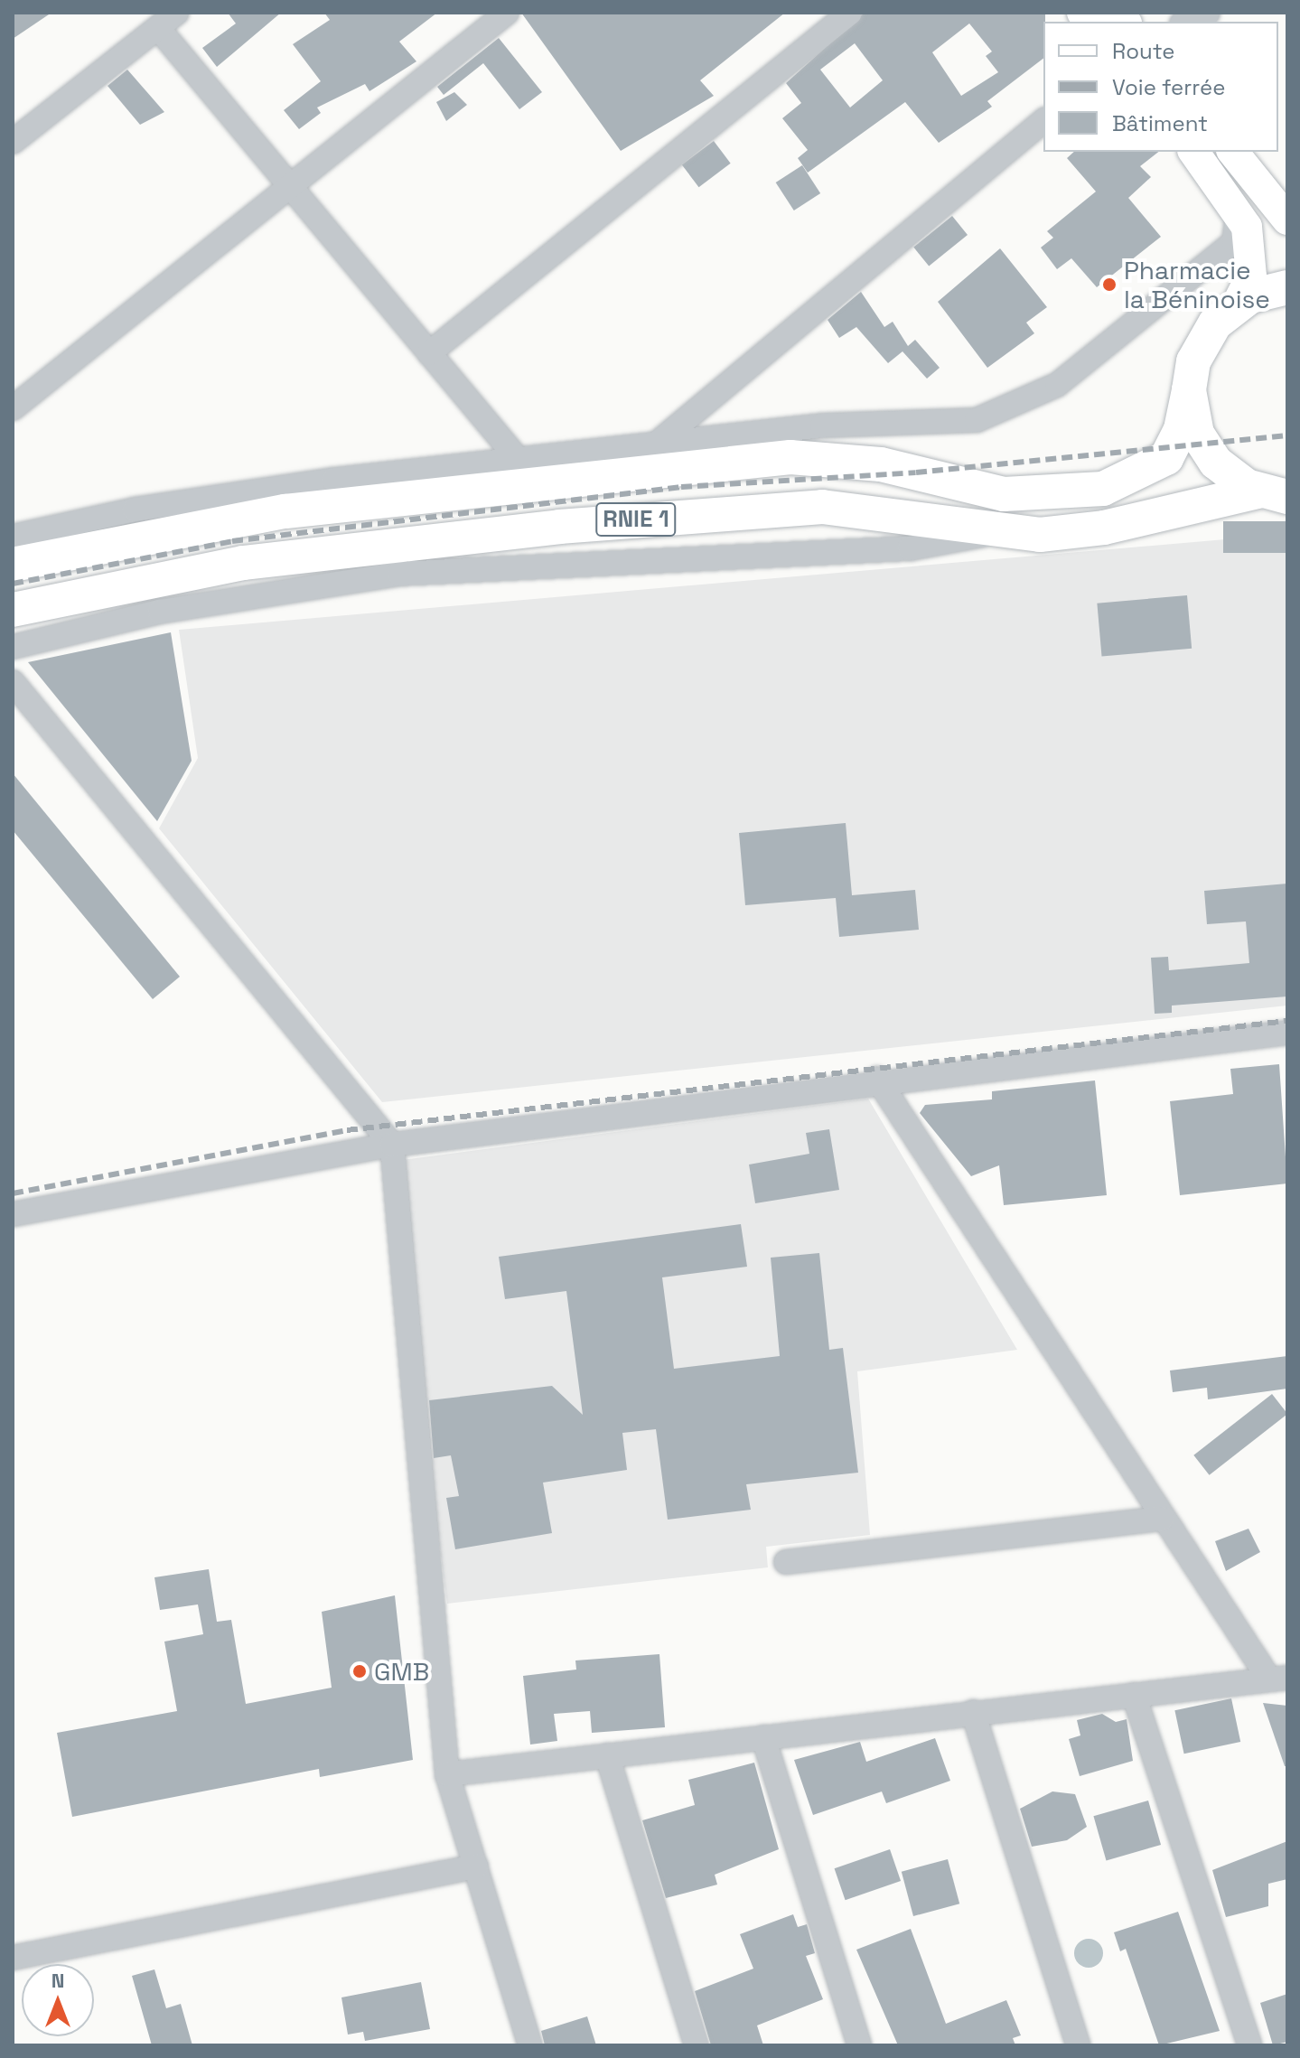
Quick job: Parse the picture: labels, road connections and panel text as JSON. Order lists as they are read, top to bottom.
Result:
{
  "streets": {
    "highway": ["RNIE 1"]
  },
  "places": ["Pharmacie la Béninoise", "GMB"],
  "legend": ["Route", "Voie ferrée", "Bâtiment"],
  "north": "top"
}
